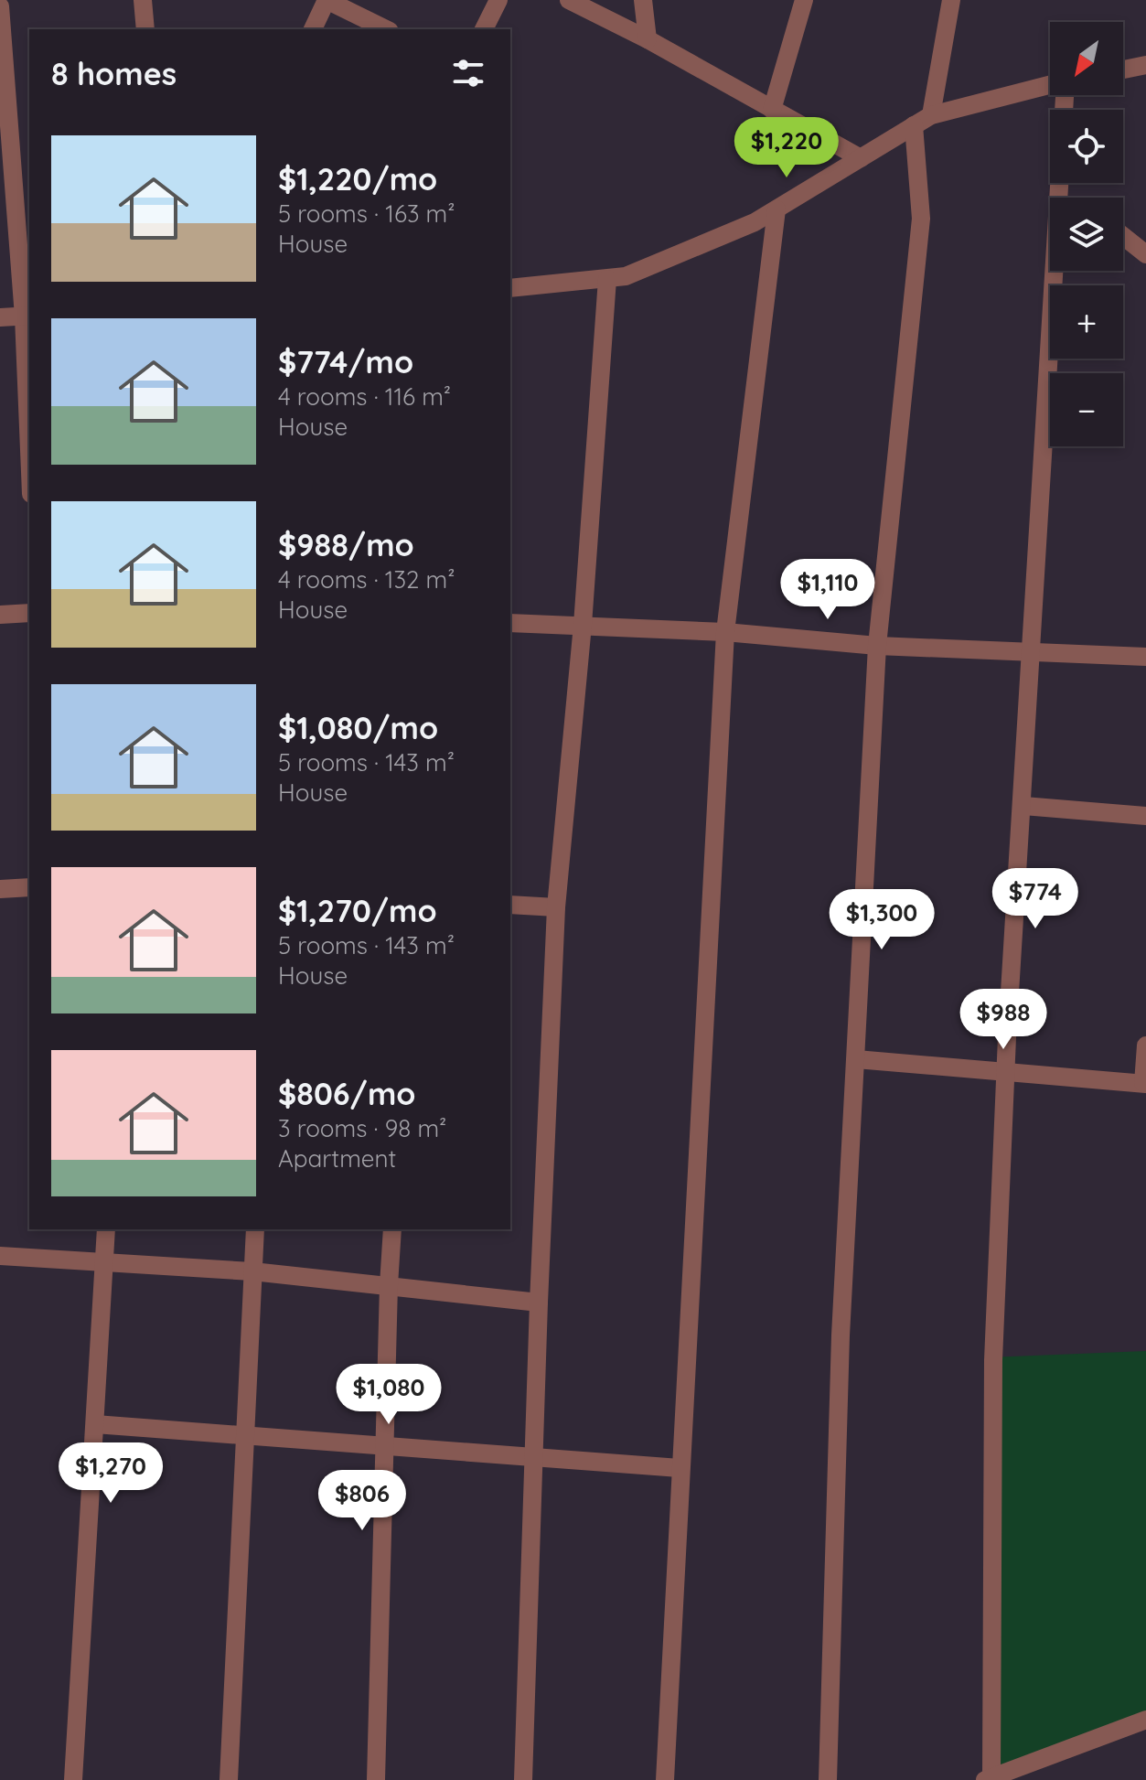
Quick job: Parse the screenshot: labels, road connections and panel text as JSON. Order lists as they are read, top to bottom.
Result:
{
  "north": "bottom left",
  "page": {
    "map_buttons": ["+", "−"],
    "heading": "8 homes",
    "price": [
      "$1,220",
      "$1,110",
      "$774",
      "$1,300",
      "$988",
      "$1,080",
      "$1,270",
      "$806"
    ],
    "list": [
      {
        "name": "$1,220/mo",
        "note": "5 rooms · 163 m² · House"
      },
      {
        "name": "$774/mo",
        "note": "4 rooms · 116 m² · House"
      },
      {
        "name": "$988/mo",
        "note": "4 rooms · 132 m² · House"
      },
      {
        "name": "$1,080/mo",
        "note": "5 rooms · 143 m² · House"
      },
      {
        "name": "$1,270/mo",
        "note": "5 rooms · 143 m² · House"
      },
      {
        "name": "$806/mo",
        "note": "3 rooms · 98 m² · Apartment"
      }
    ]
  }
}
